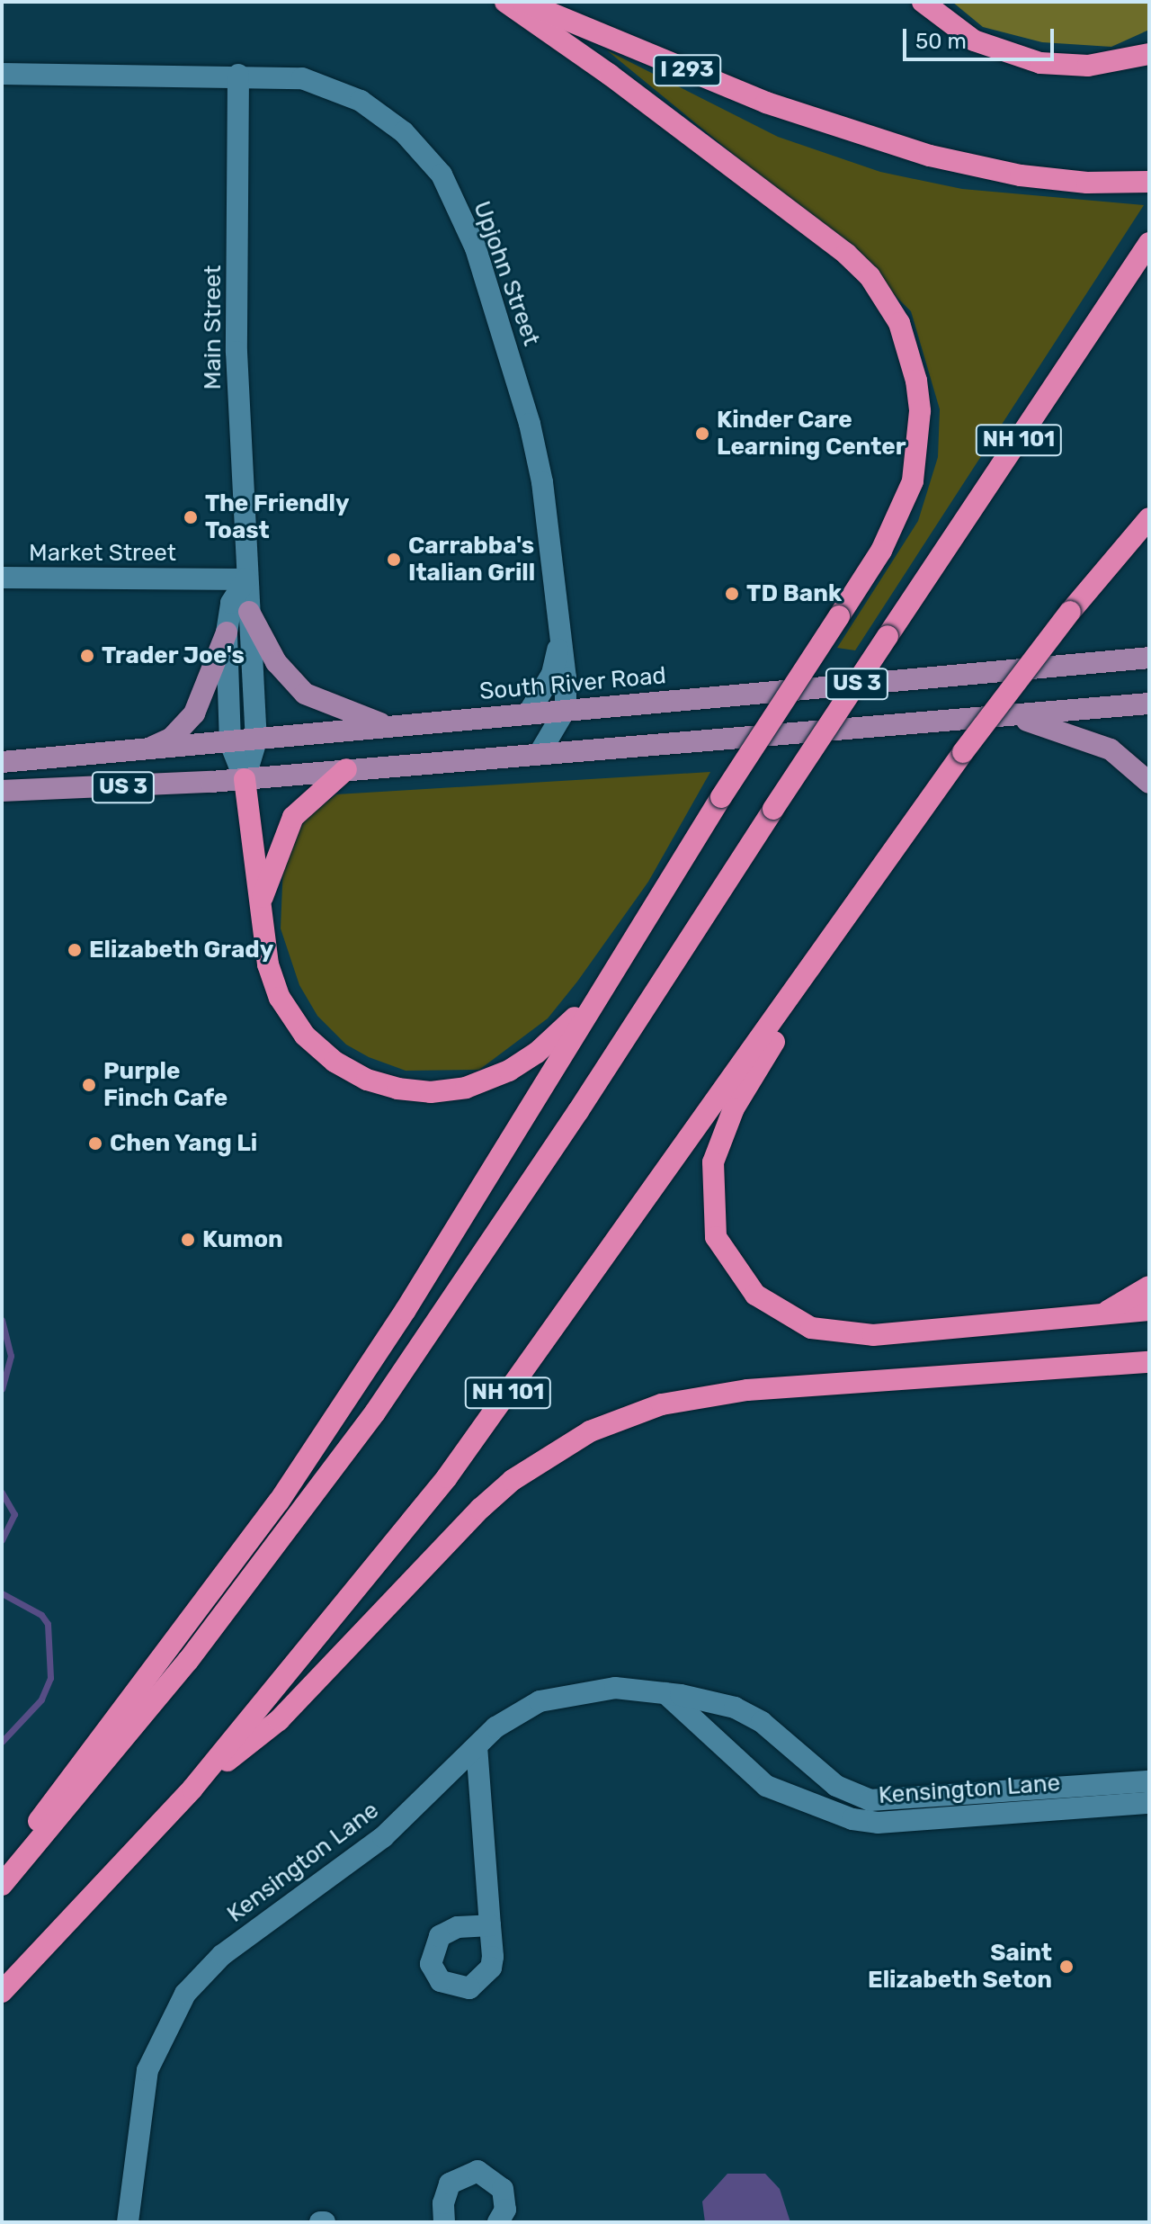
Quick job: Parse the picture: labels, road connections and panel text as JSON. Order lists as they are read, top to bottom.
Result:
{
  "streets": {
    "highway": ["I 293", "NH 101"],
    "main road": ["South River Road", "US 3"],
    "street": [
      "Upjohn Street",
      "Main Street",
      "Market Street",
      "Kensington Lane"
    ]
  },
  "crossings": [
    ["Upjohn Street", "Main Street"],
    ["Upjohn Street", "South River Road"],
    ["Main Street", "Market Street"],
    ["Main Street", "South River Road"],
    ["Main Street", "US 3"]
  ],
  "places": [
    "Kinder Care Learning Center",
    "The Friendly Toast",
    "Carrabba's Italian Grill",
    "TD Bank",
    "Trader Joe's",
    "Elizabeth Grady",
    "Purple Finch Cafe",
    "Chen Yang Li",
    "Kumon",
    "Saint Elizabeth Seton"
  ],
  "scale_bar": "50 m"
}
